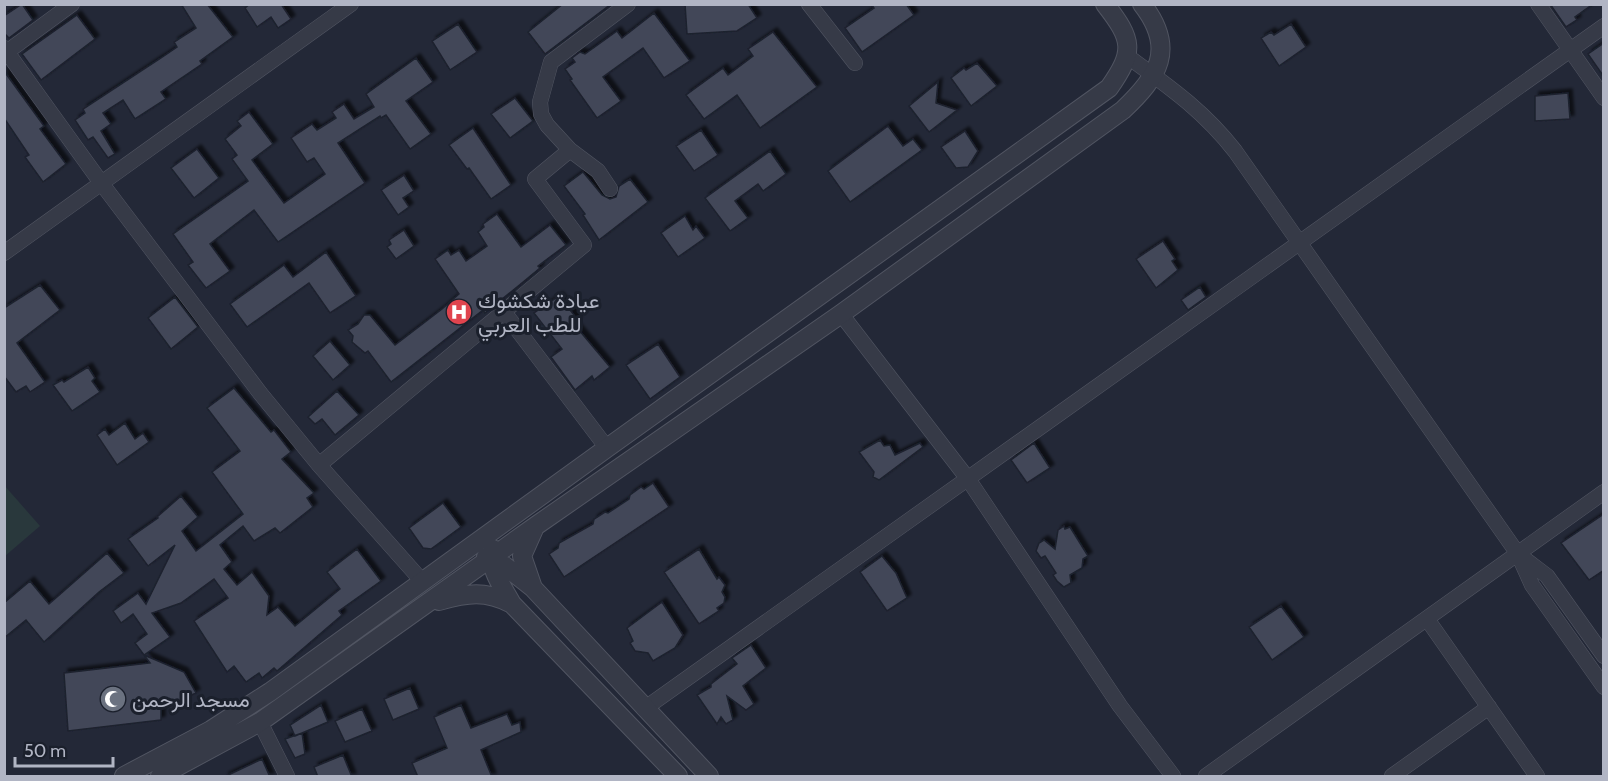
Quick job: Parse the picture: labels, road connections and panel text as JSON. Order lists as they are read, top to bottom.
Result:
{
  "places": {
    "hospital": ["عيادة شكشوك للطب العربي"],
    "mosque": ["مسجد الرحمن"]
  },
  "scale_bar": "50 m"
}
